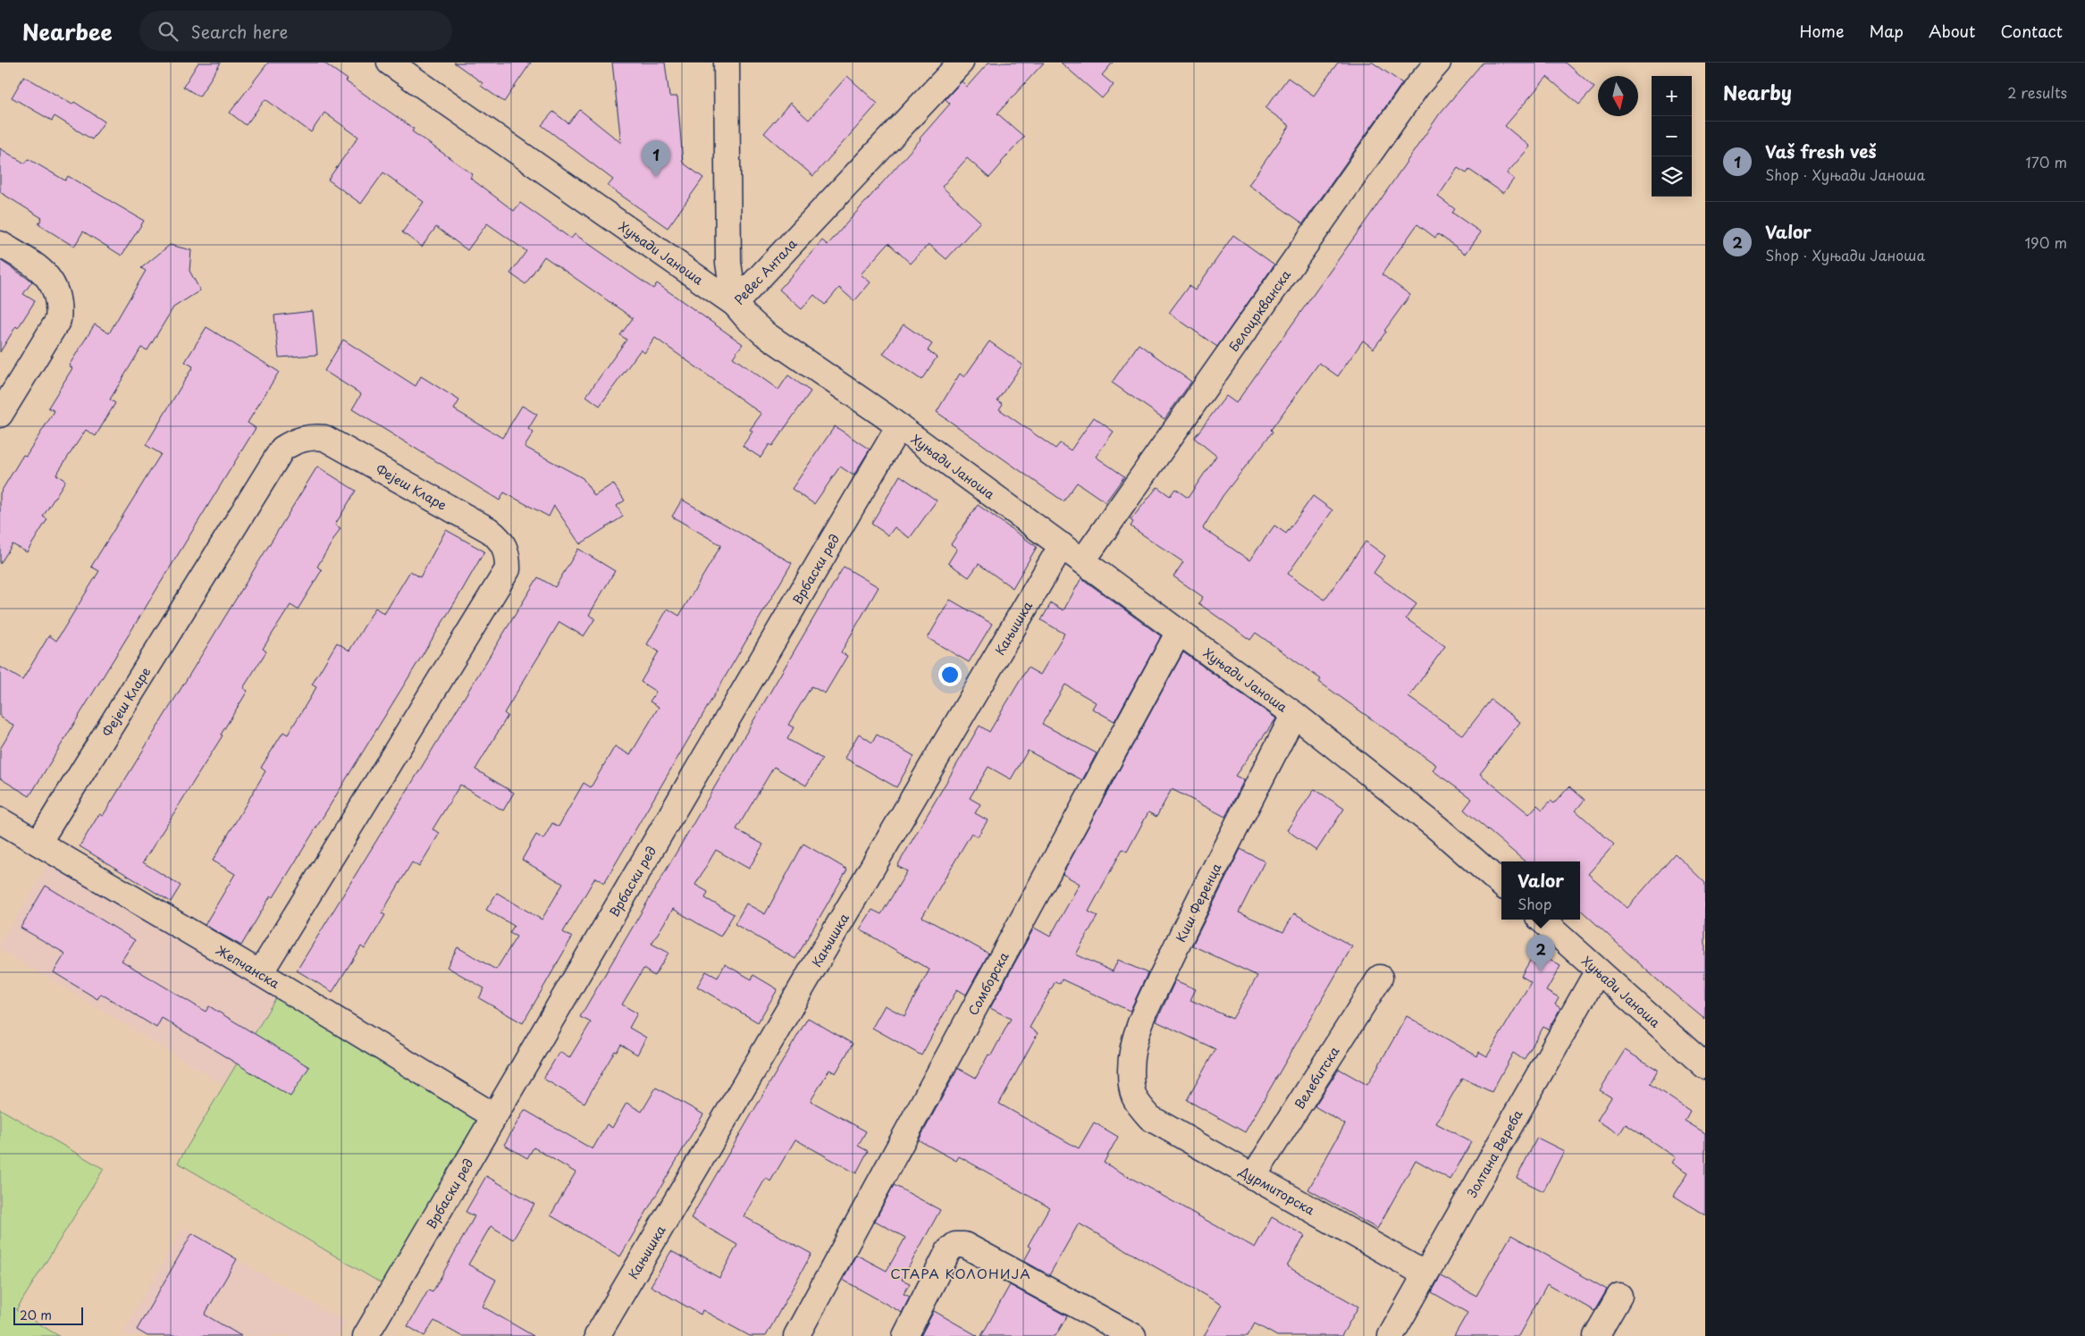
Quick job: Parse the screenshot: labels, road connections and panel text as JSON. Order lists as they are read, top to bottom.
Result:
{
  "streets": {
    "street": [
      "Хуњади Јаноша",
      "Ревес Антала",
      "Белоцркванска",
      "Фејеш Кларе",
      "Врбаски ред",
      "Кањишка",
      "Киш Ференца",
      "Жепчанска",
      "Сомборска",
      "Велебитска",
      "Золтана Вереба",
      "Дурмиторска"
    ]
  },
  "crossings": [
    ["Хуњади Јаноша", "Ревес Антала"],
    ["Хуњади Јаноша", "Белоцркванска"],
    ["Хуњади Јаноша", "Врбаски ред"],
    ["Хуњади Јаноша", "Кањишка"],
    ["Хуњади Јаноша", "Киш Ференца"],
    ["Хуњади Јаноша", "Сомборска"],
    ["Хуњади Јаноша", "Золтана Вереба"],
    ["Фејеш Кларе", "Жепчанска"],
    ["Врбаски ред", "Жепчанска"],
    ["Киш Ференца", "Дурмиторска"],
    ["Велебитска", "Дурмиторска"],
    ["Золтана Вереба", "Дурмиторска"]
  ],
  "districts": ["СТАРА КОЛОНИЈА"],
  "scale_bar": "20 m",
  "north": "bottom",
  "page": {
    "header": "Nearbee",
    "search": "Search here",
    "nav": [
      "Home",
      "Map",
      "About",
      "Contact"
    ],
    "heading": ["Nearby", "2 results"],
    "map_buttons": ["+", "−"],
    "list": [
      {
        "mark": "1",
        "name": "Vaš fresh veš",
        "note": "Shop · Хуњади Јаноша",
        "value": "170 m"
      },
      {
        "mark": "2",
        "name": "Valor",
        "note": "Shop · Хуњади Јаноша",
        "value": "190 m"
      }
    ],
    "pins": ["1", "2"],
    "popup": ["Valor", "Shop"],
    "scale": "20 m"
  }
}
